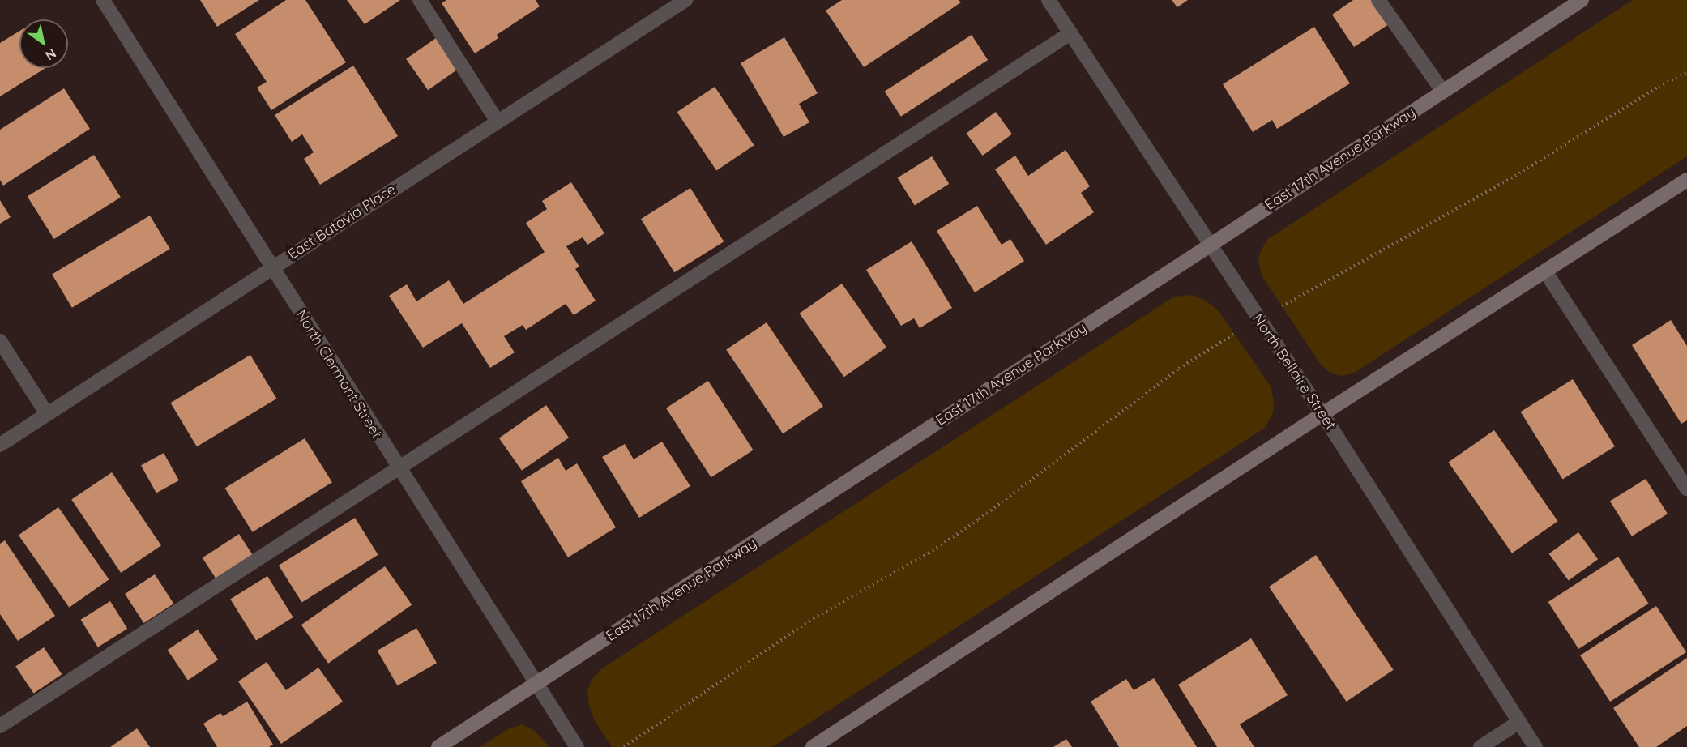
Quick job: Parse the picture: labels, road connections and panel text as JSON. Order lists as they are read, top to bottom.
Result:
{
  "streets": {
    "main road": ["East 17th Avenue Parkway"],
    "street": ["East Batavia Place", "North Bellaire Street", "North Clermont Street"]
  },
  "crossings": [
    ["East 17th Avenue Parkway", "North Bellaire Street"],
    ["East 17th Avenue Parkway", "North Clermont Street"],
    ["East Batavia Place", "North Clermont Street"]
  ],
  "north": "bottom right"
}
